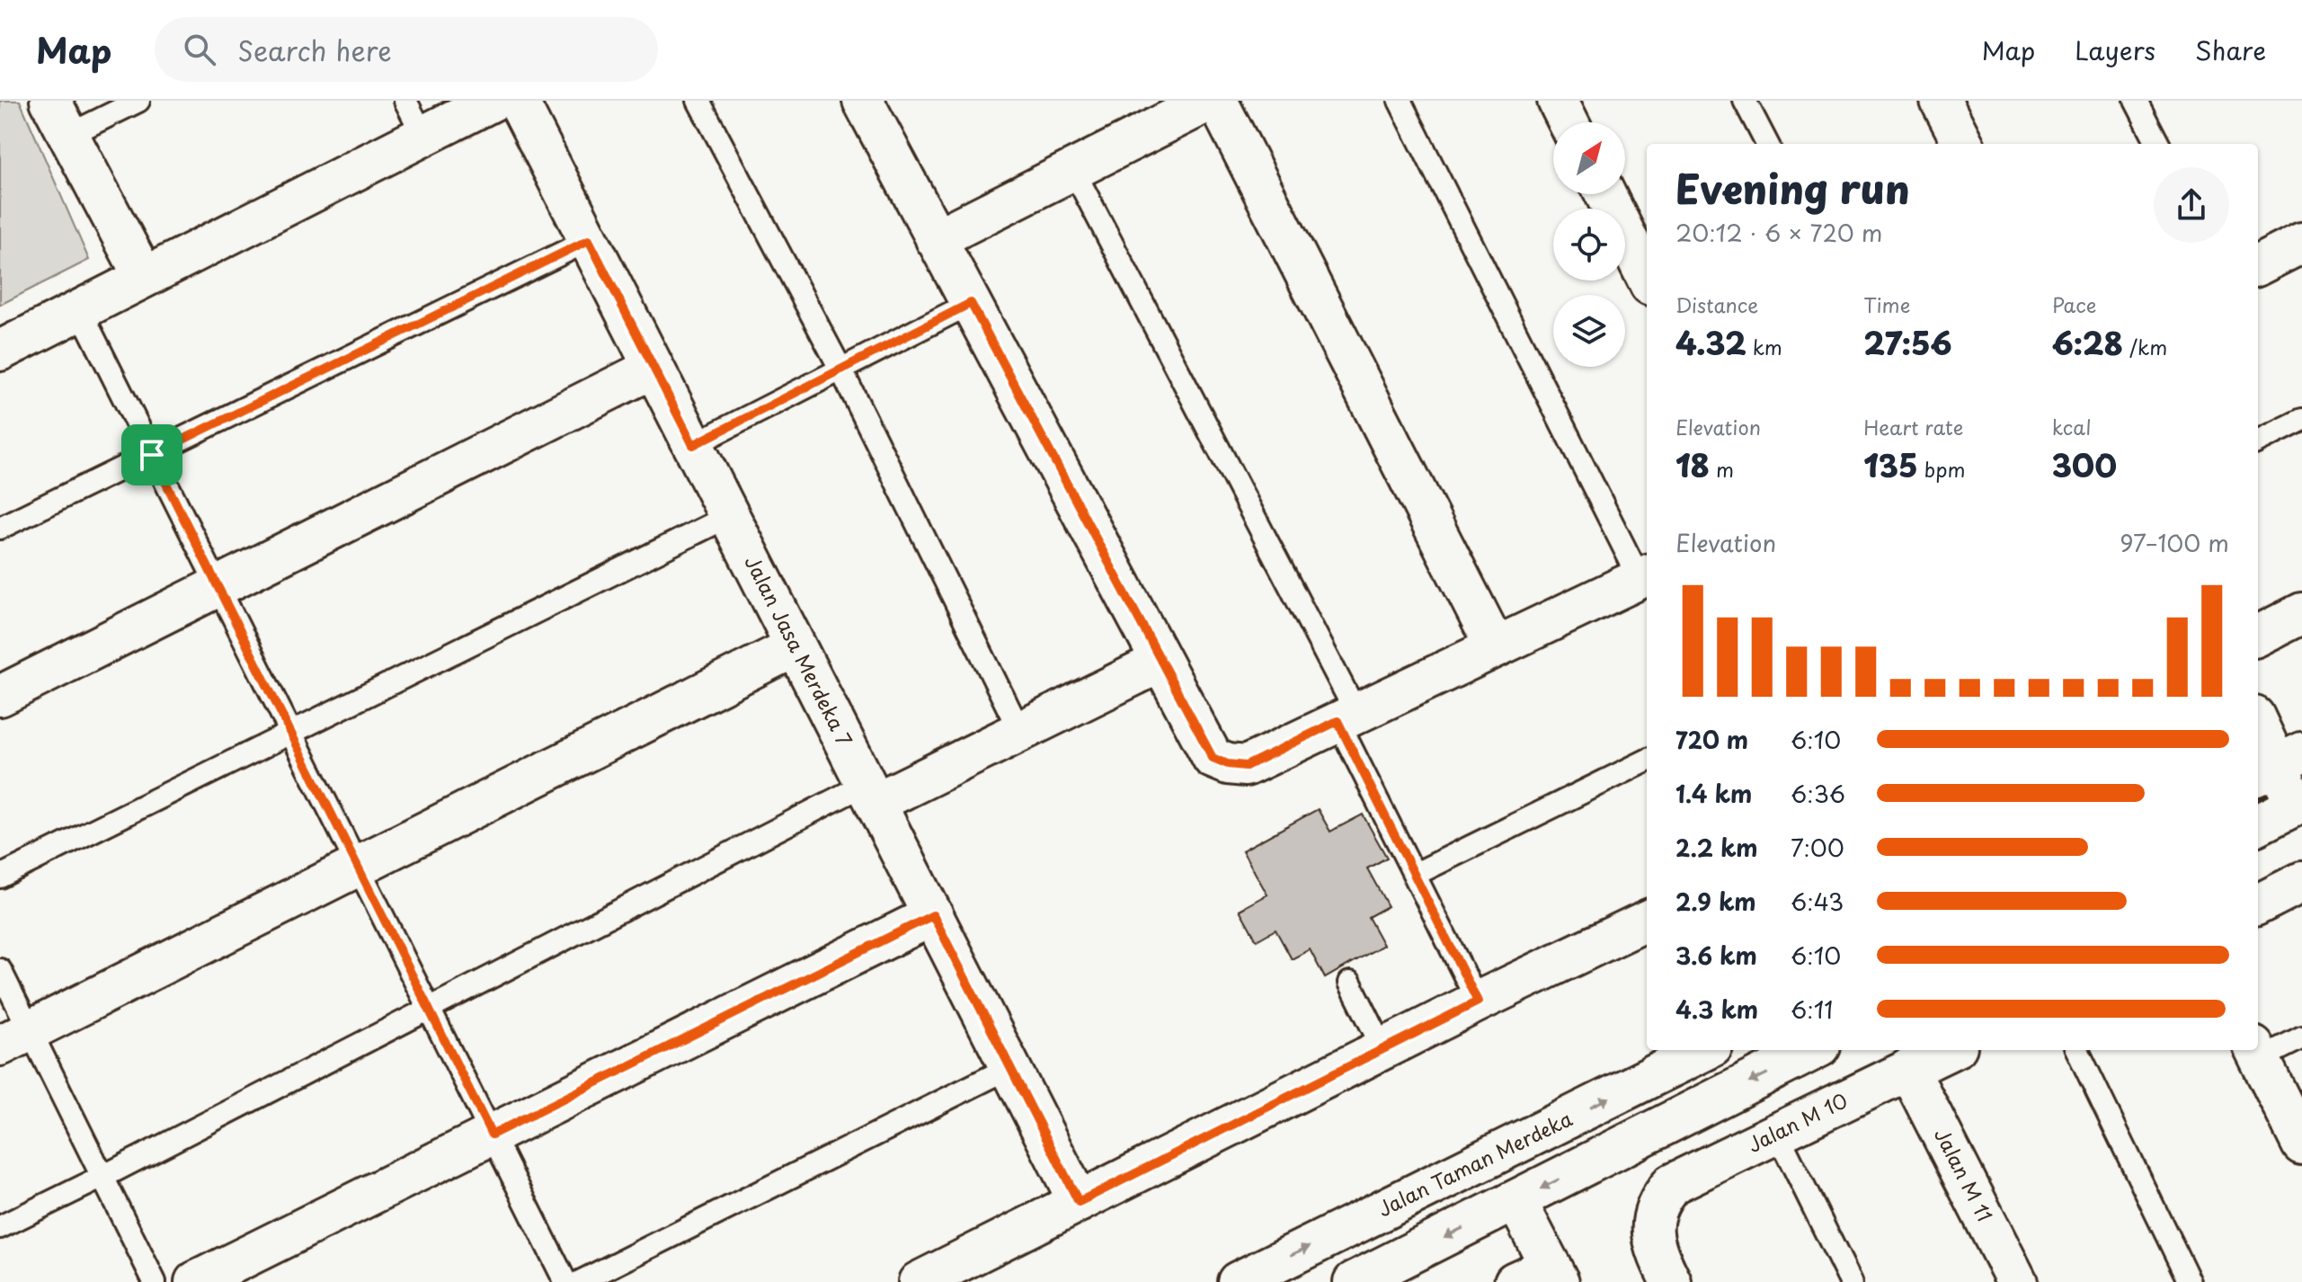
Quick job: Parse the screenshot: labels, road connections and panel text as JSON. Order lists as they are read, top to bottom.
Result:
{
  "streets": {
    "street": [
      "Jalan Jasa Merdeka 7",
      "Jalan M 10",
      "Jalan Taman Merdeka",
      "Jalan M 11"
    ]
  },
  "crossings": [
    ["Jalan M 10", "Jalan M 11"]
  ],
  "north": "top right",
  "page": {
    "header": "Map",
    "search": "Search here",
    "nav": ["Map", "Layers", "Share"],
    "heading": ["Evening run", "20:12 · 6 × 720 m"],
    "stats": [
      ["Distance", "4.32 km"],
      ["Time", "27:56"],
      ["Pace", "6:28 /km"],
      ["Elevation", "18 m"],
      ["Heart rate", "135 bpm"],
      ["kcal", "300"]
    ],
    "chart": ["Elevation", "97–100 m"],
    "list": [
      {
        "name": "720 m",
        "note": "6:10"
      },
      {
        "name": "1.4 km",
        "note": "6:36"
      },
      {
        "name": "2.2 km",
        "note": "7:00"
      },
      {
        "name": "2.9 km",
        "note": "6:43"
      },
      {
        "name": "3.6 km",
        "note": "6:10"
      },
      {
        "name": "4.3 km",
        "note": "6:11"
      }
    ]
  }
}
